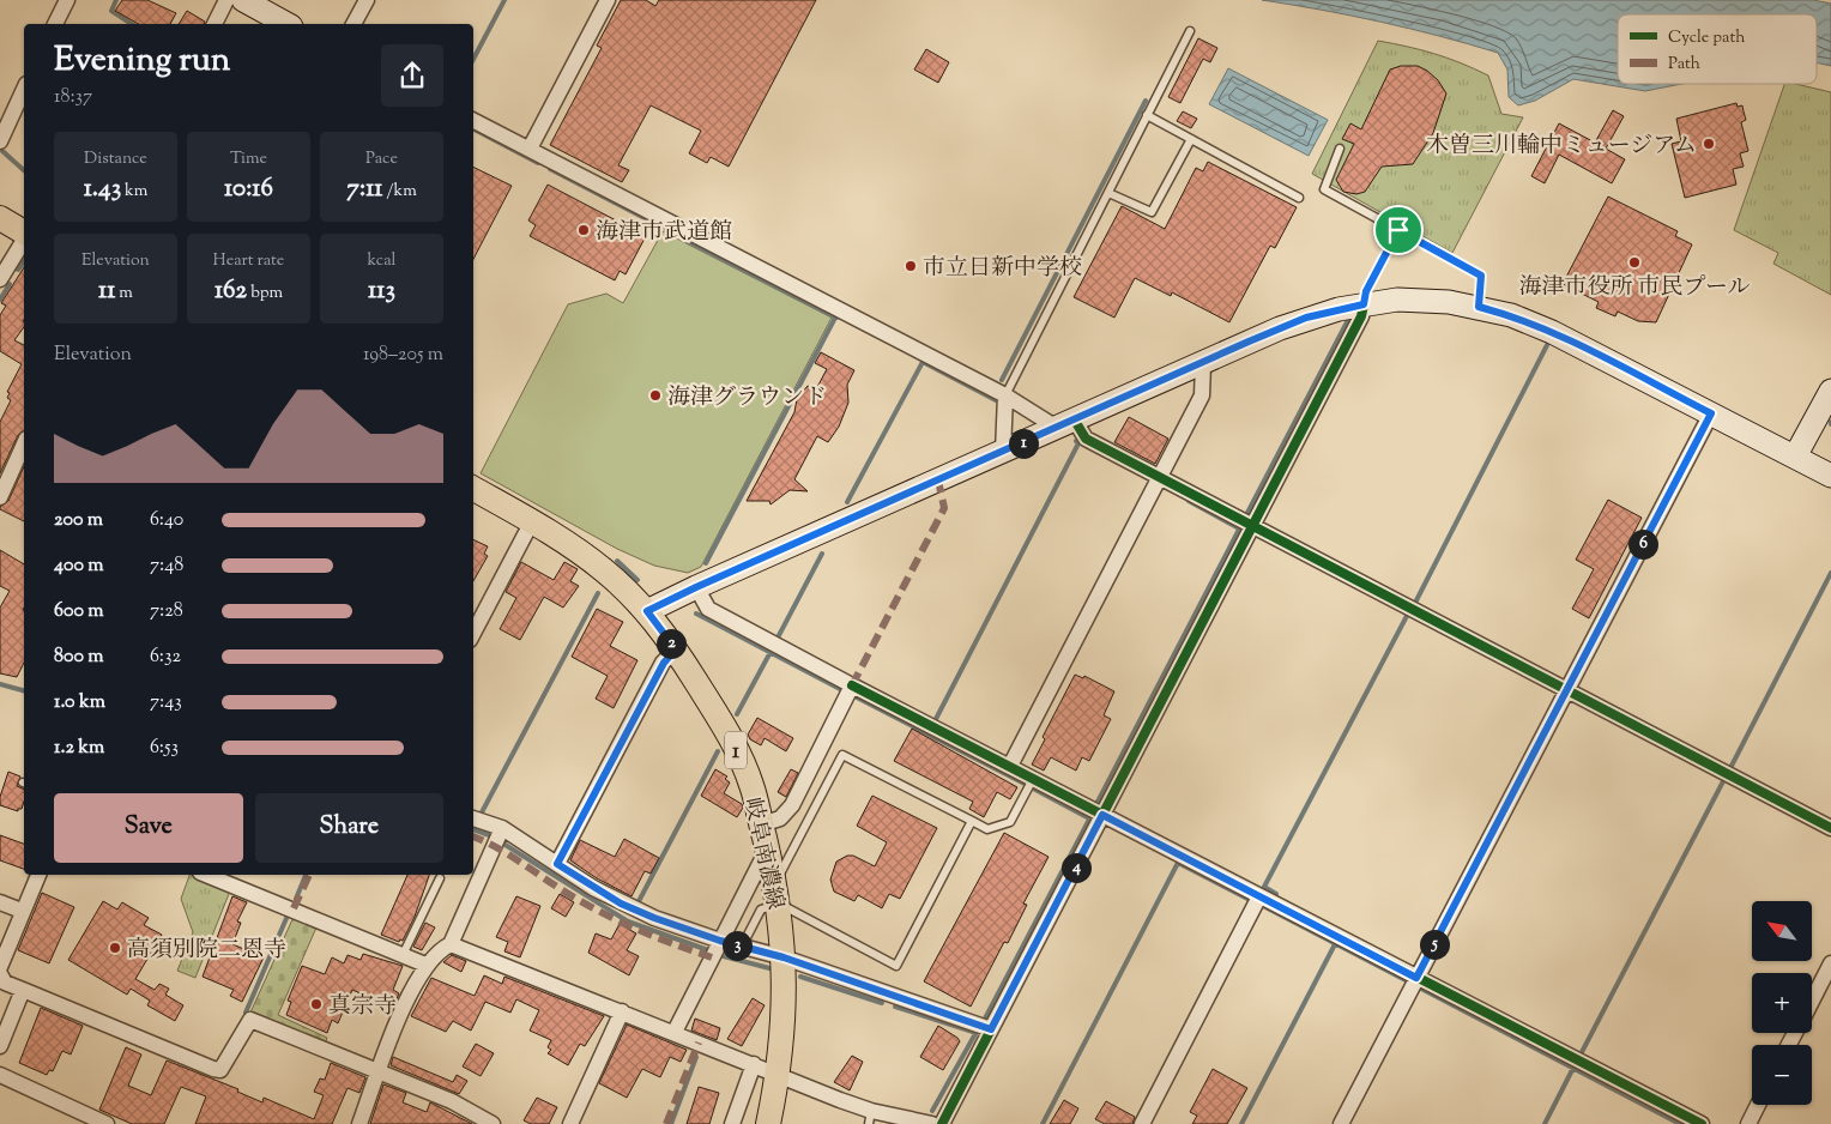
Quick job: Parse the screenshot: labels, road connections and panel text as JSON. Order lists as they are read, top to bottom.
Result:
{
  "streets": {
    "main road": ["1", "岐阜南濃線"]
  },
  "places": [
    "木曽三川輪中ミュージアム",
    "海津市武道館",
    "海津市役所 市民プール",
    "市立日新中学校",
    "海津グラウンド",
    "高須別院二恩寺",
    "真宗寺"
  ],
  "legend": ["Cycle path", "Path"],
  "north": "top left",
  "page": {
    "heading": ["Evening run", "18:37"],
    "stats": [
      ["Distance", "1.43 km"],
      ["Time", "10:16"],
      ["Pace", "7:11 /km"],
      ["Elevation", "11 m"],
      ["Heart rate", "162 bpm"],
      ["kcal", "113"]
    ],
    "chart": ["Elevation", "198–205 m"],
    "pins": [
      "1",
      "6",
      "2",
      "4",
      "5",
      "3"
    ],
    "list": [
      {
        "name": "200 m",
        "note": "6:40"
      },
      {
        "name": "400 m",
        "note": "7:48"
      },
      {
        "name": "600 m",
        "note": "7:28"
      },
      {
        "name": "800 m",
        "note": "6:32"
      },
      {
        "name": "1.0 km",
        "note": "7:43"
      },
      {
        "name": "1.2 km",
        "note": "6:53"
      }
    ],
    "buttons": ["Save", "Share"],
    "map_buttons": ["+", "−"]
  }
}
